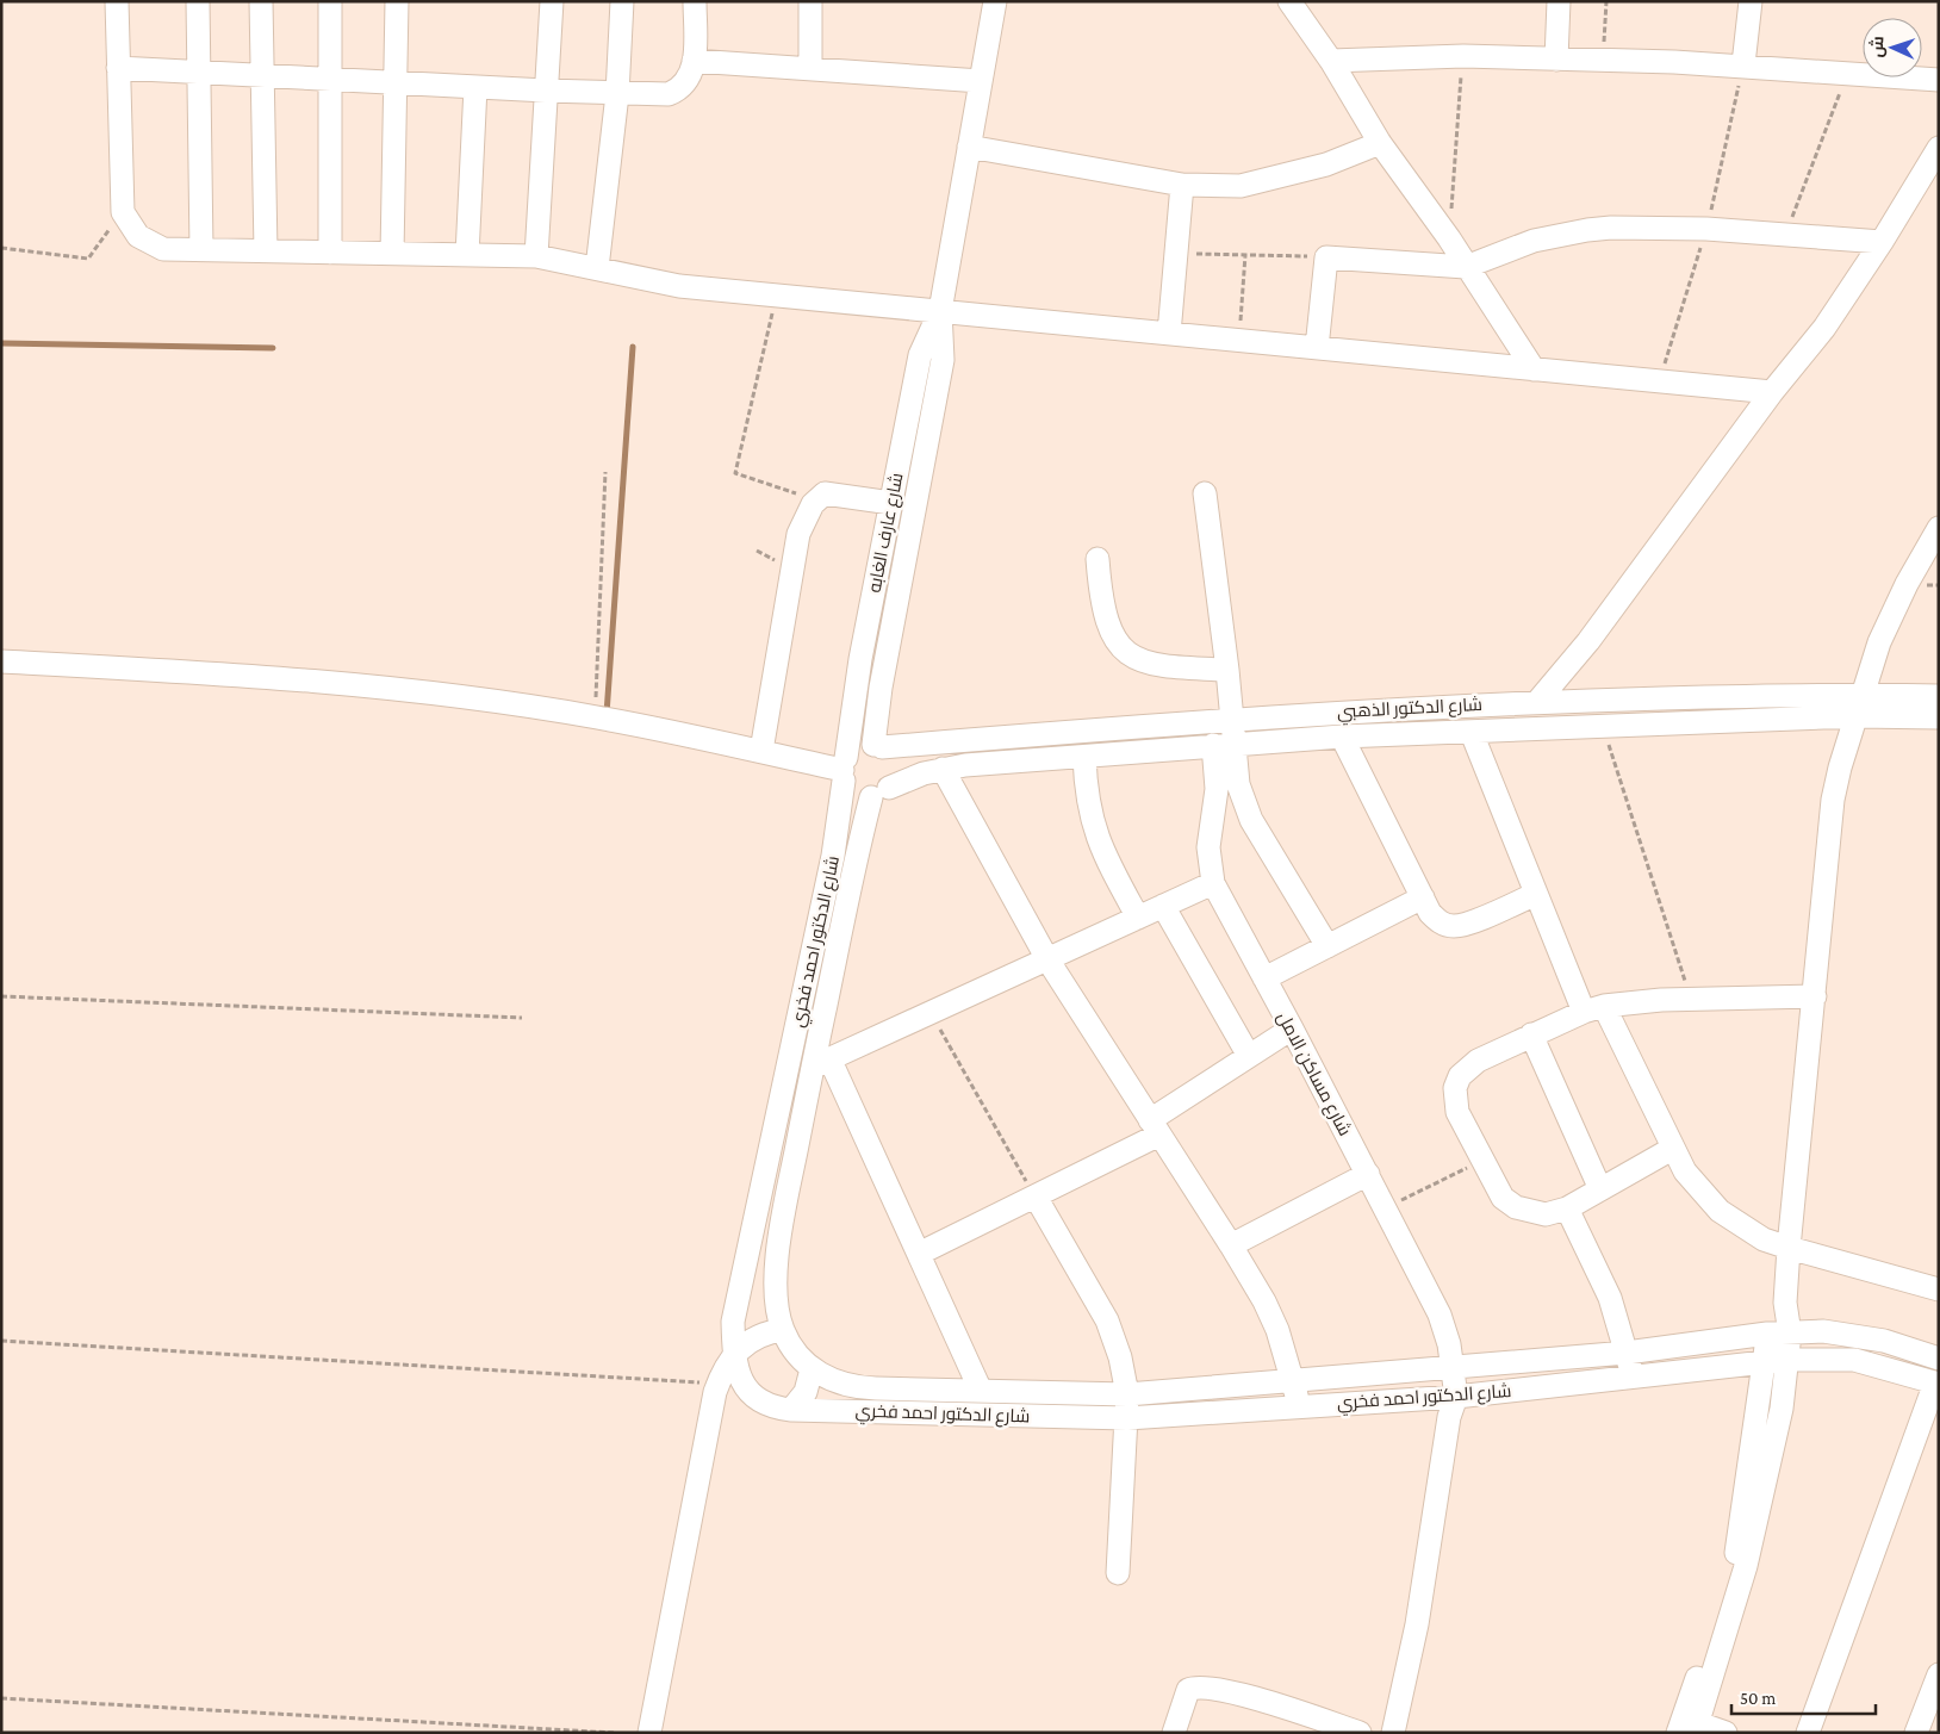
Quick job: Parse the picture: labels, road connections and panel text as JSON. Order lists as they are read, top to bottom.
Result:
{
  "streets": {
    "street": [
      "شارع عارف الغابه",
      "شارع الدكتور الذهبي",
      "شارع الدكتور احمد فخري",
      "شارع مساكن الامل"
    ]
  },
  "crossings": [
    ["شارع عارف الغابه", "شارع الدكتور الذهبي"],
    ["شارع عارف الغابه", "شارع الدكتور احمد فخري"],
    ["شارع الدكتور الذهبي", "شارع الدكتور احمد فخري"],
    ["شارع الدكتور الذهبي", "شارع مساكن الامل"],
    ["شارع الدكتور احمد فخري", "شارع مساكن الامل"]
  ],
  "scale_bar": "50 m",
  "north": "left"
}
